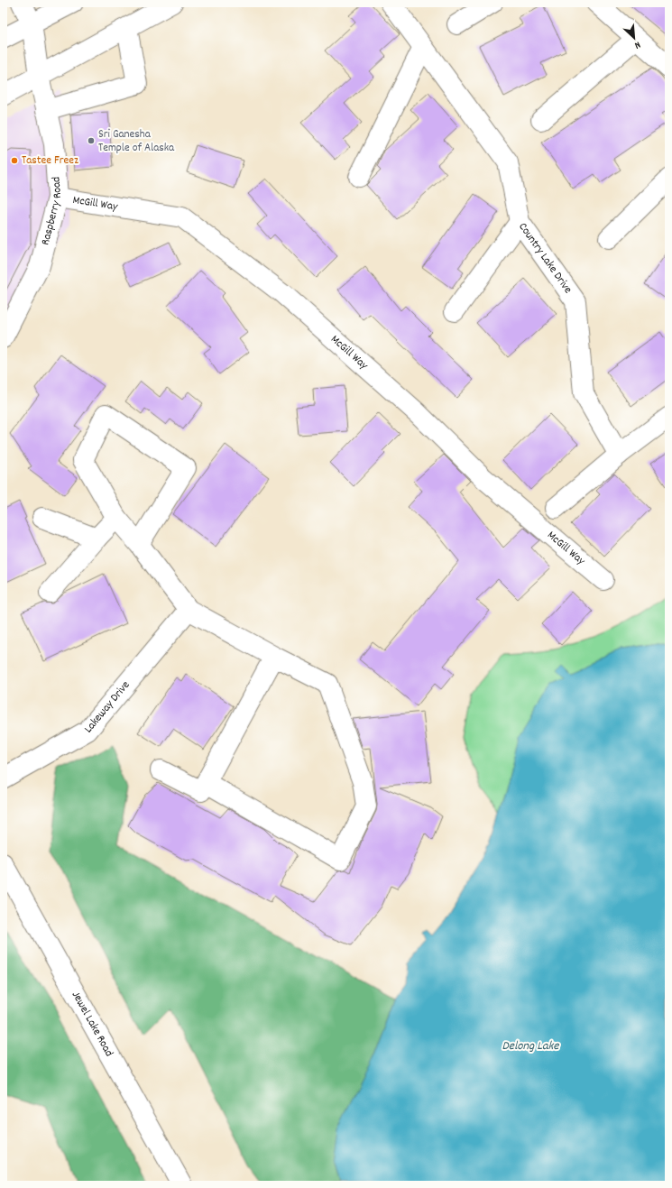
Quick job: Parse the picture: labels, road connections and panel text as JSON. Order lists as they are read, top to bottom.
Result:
{
  "streets": {
    "street": [
      "McGill Way",
      "Raspberry Road",
      "Country Lake Drive",
      "Lakeway Drive",
      "Jewel Lake Road"
    ]
  },
  "crossings": [
    ["McGill Way", "Raspberry Road"]
  ],
  "water": ["Delong Lake"],
  "places": ["Sri Ganesha Temple of Alaska", "Tastee Freez"],
  "north": "bottom right"
}
